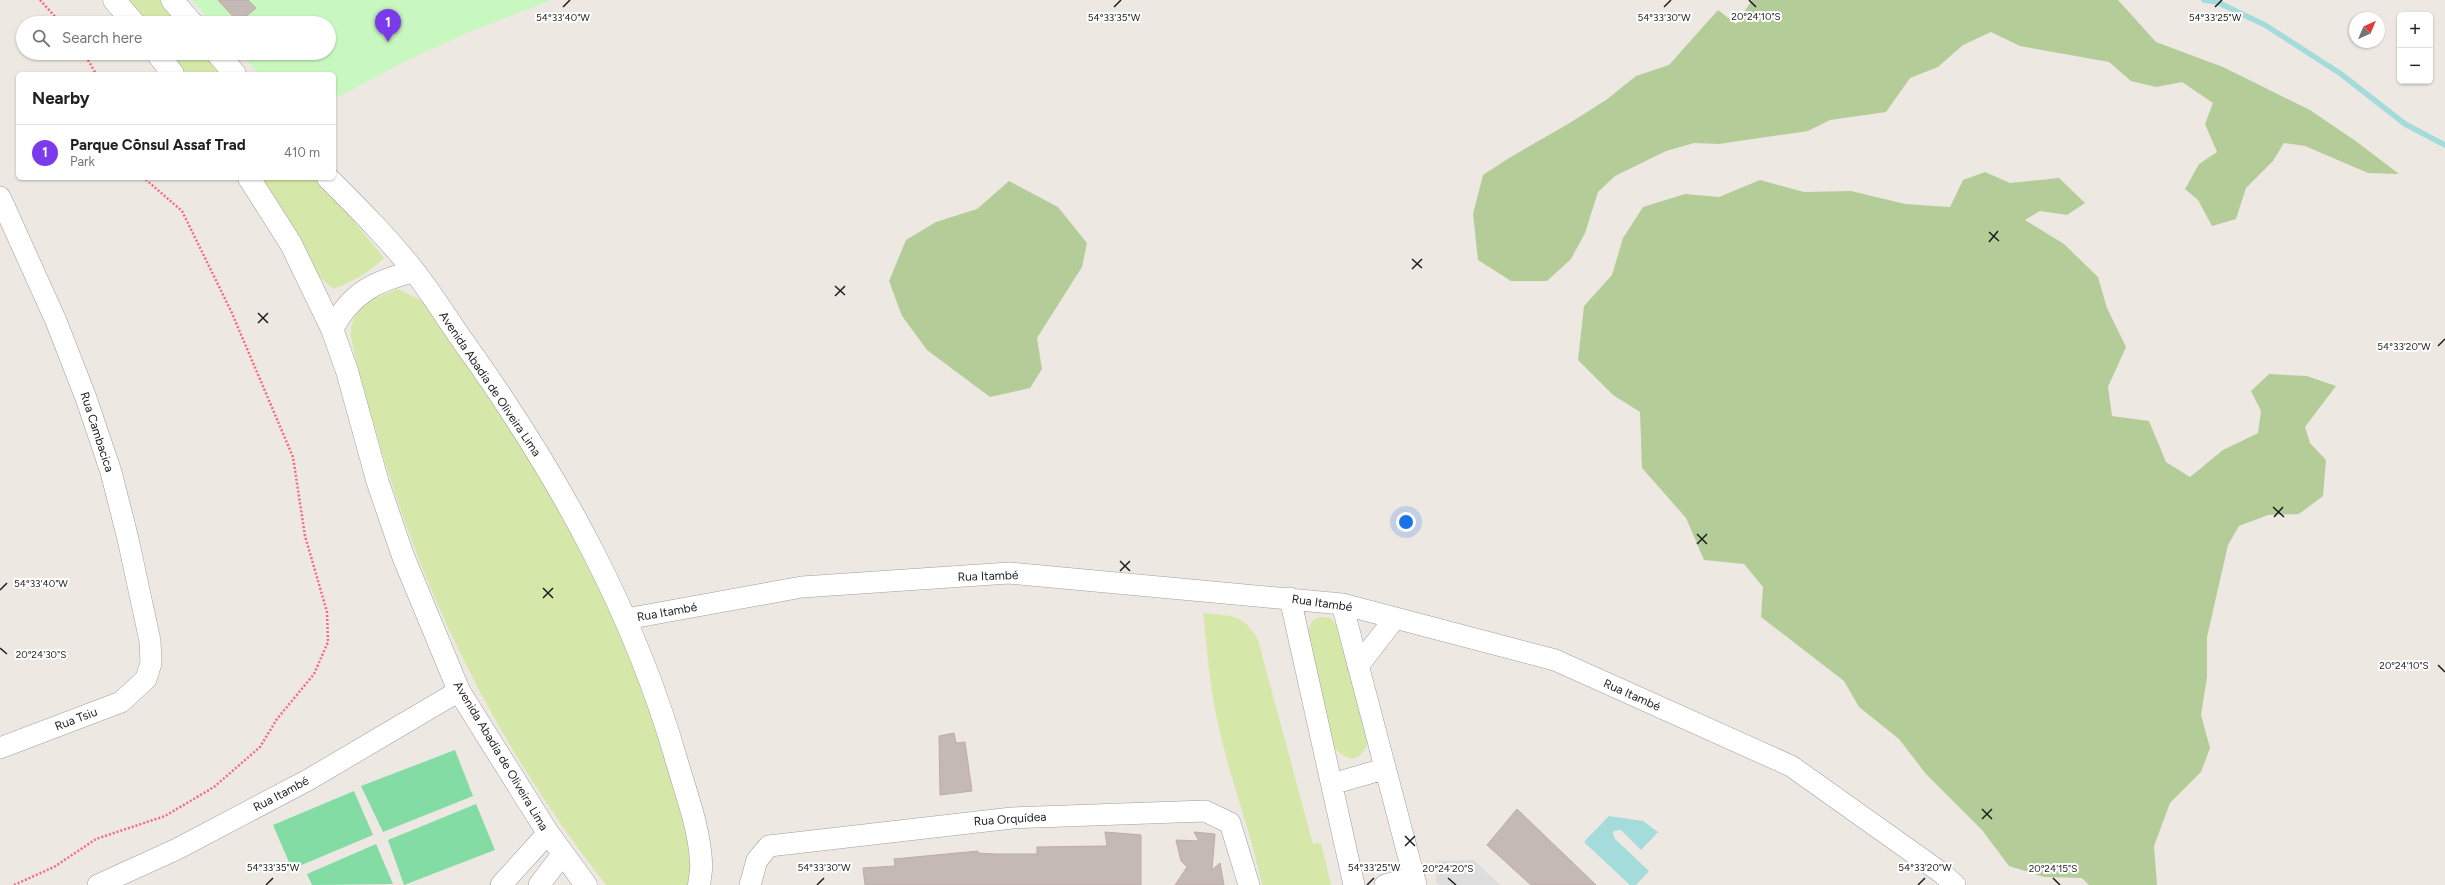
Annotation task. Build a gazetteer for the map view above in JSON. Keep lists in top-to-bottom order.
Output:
{
  "streets": {
    "street": [
      "Avenida Abadia de Oliveira Lima",
      "Rua Cambacica",
      "Rua Itambé",
      "Rua Tsiu",
      "Rua Orquídea"
    ]
  },
  "crossings": [
    ["Avenida Abadia de Oliveira Lima", "Rua Itambé"],
    ["Rua Cambacica", "Rua Tsiu"]
  ],
  "north": "top right",
  "page": {
    "pins": "1",
    "map_buttons": ["+", "−"],
    "search": "Search here",
    "heading": "Nearby",
    "list": [
      {
        "mark": "1",
        "name": "Parque Cônsul Assaf Trad",
        "note": "Park",
        "value": "410 m"
      }
    ]
  },
  "coordinates": [
    "20°24'10\"S",
    "54°33'40\"W",
    "54°33'35\"W",
    "54°33'30\"W",
    "54°33'25\"W",
    "54°33'20\"W",
    "20°24'30\"S",
    "20°24'20\"S",
    "20°24'15\"S"
  ]
}
